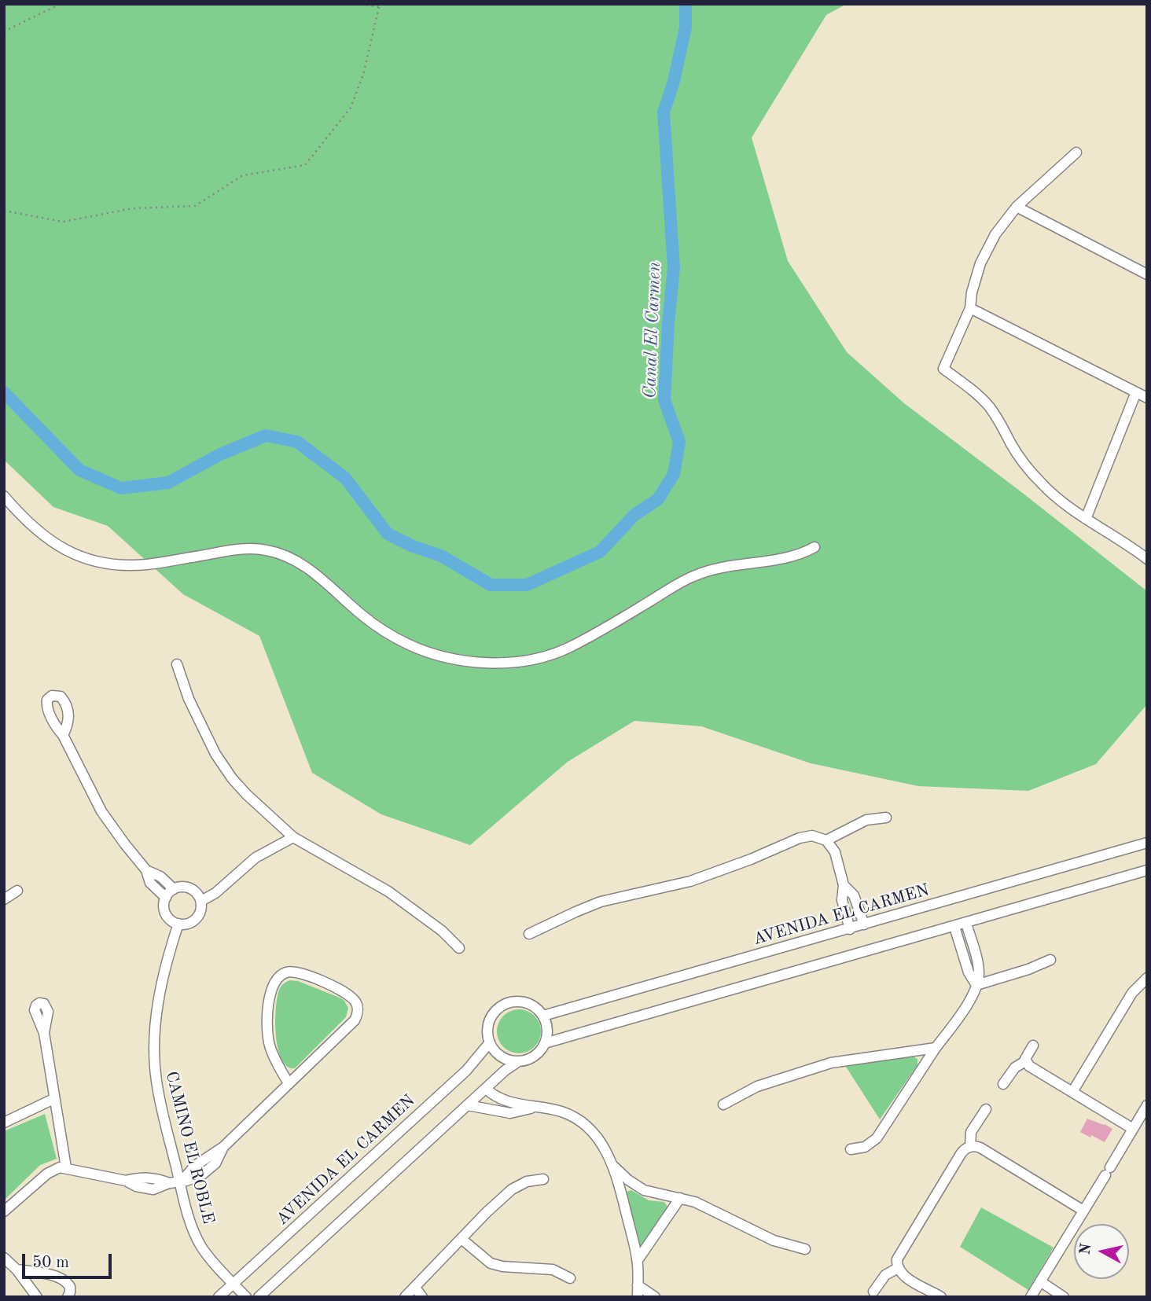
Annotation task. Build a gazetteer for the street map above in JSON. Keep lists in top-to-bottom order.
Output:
{
  "streets": {
    "street": ["AVENIDA EL CARMEN", "CAMINO EL ROBLE"]
  },
  "crossings": [
    ["AVENIDA EL CARMEN", "CAMINO EL ROBLE"]
  ],
  "water": ["Canal El Carmen"],
  "scale_bar": "50 m",
  "north": "left"
}
